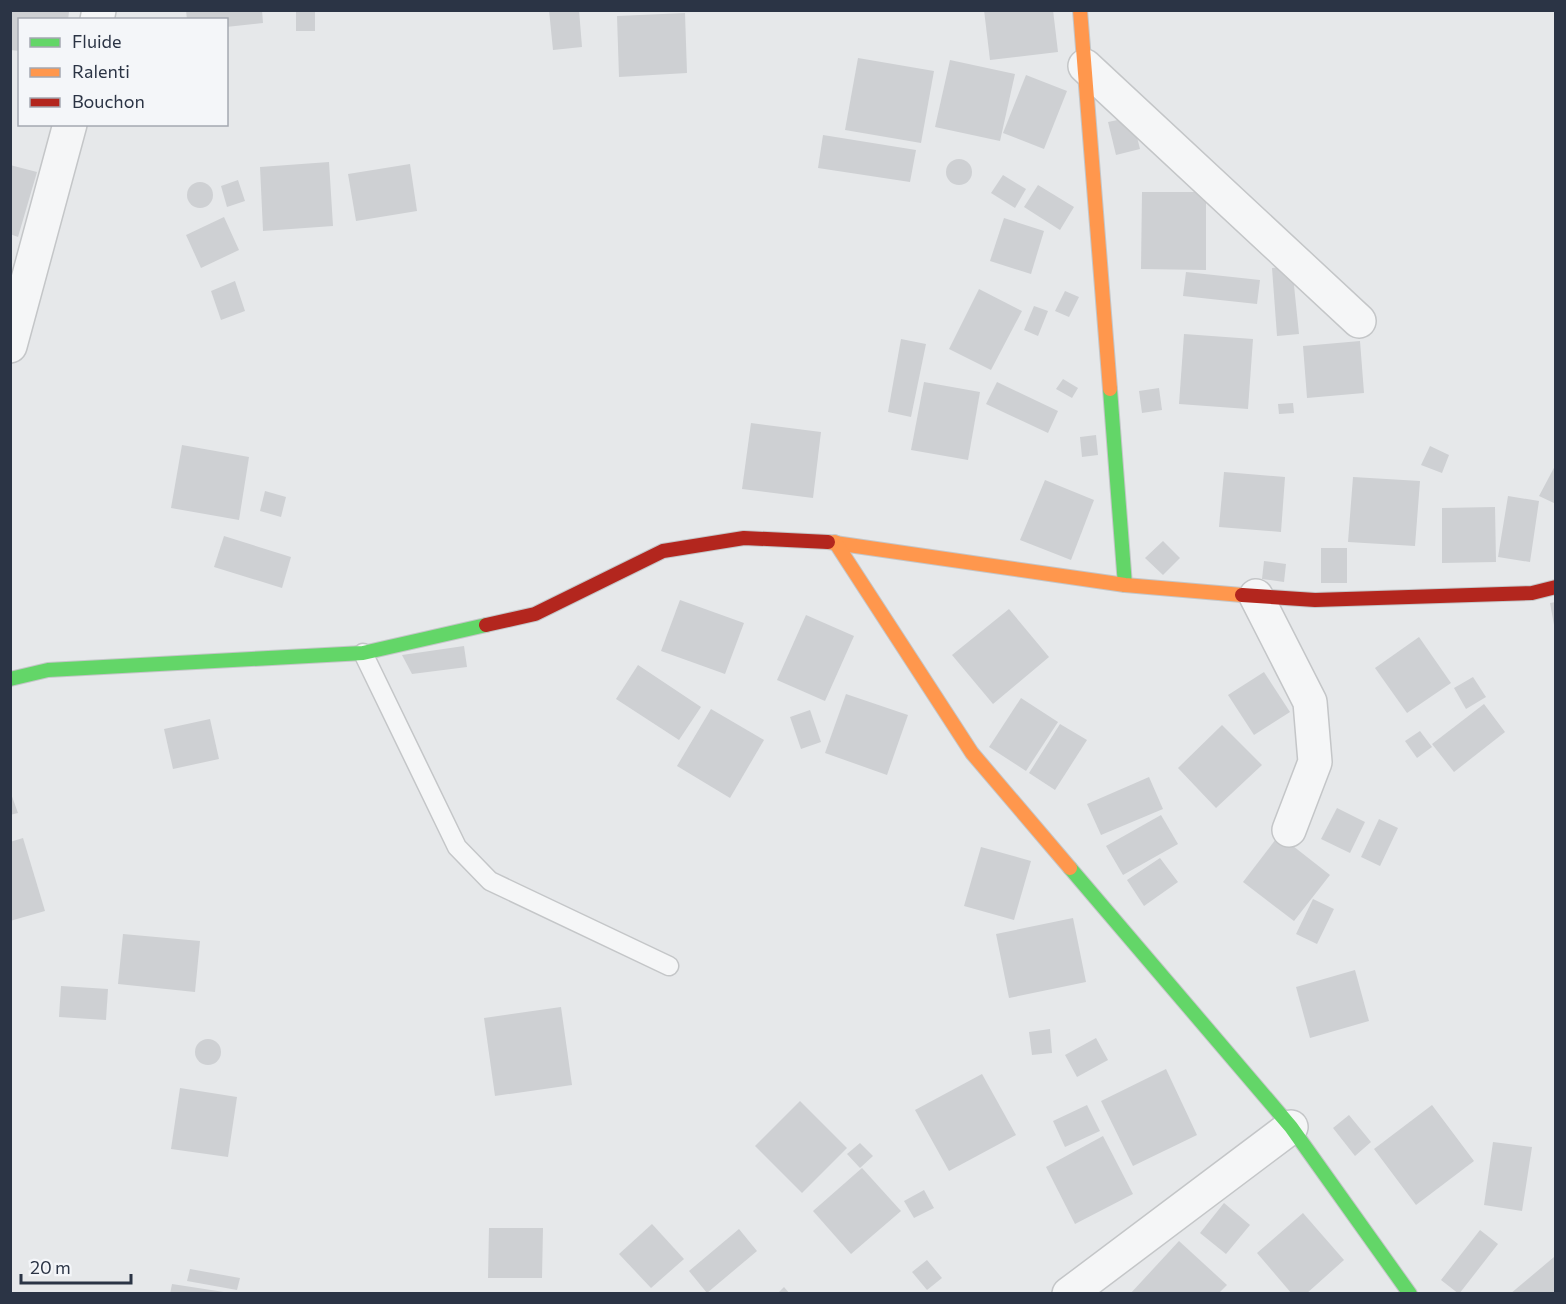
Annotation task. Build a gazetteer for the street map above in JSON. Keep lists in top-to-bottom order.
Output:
{
  "legend": ["Fluide", "Ralenti", "Bouchon"],
  "scale_bar": "20 m"
}
